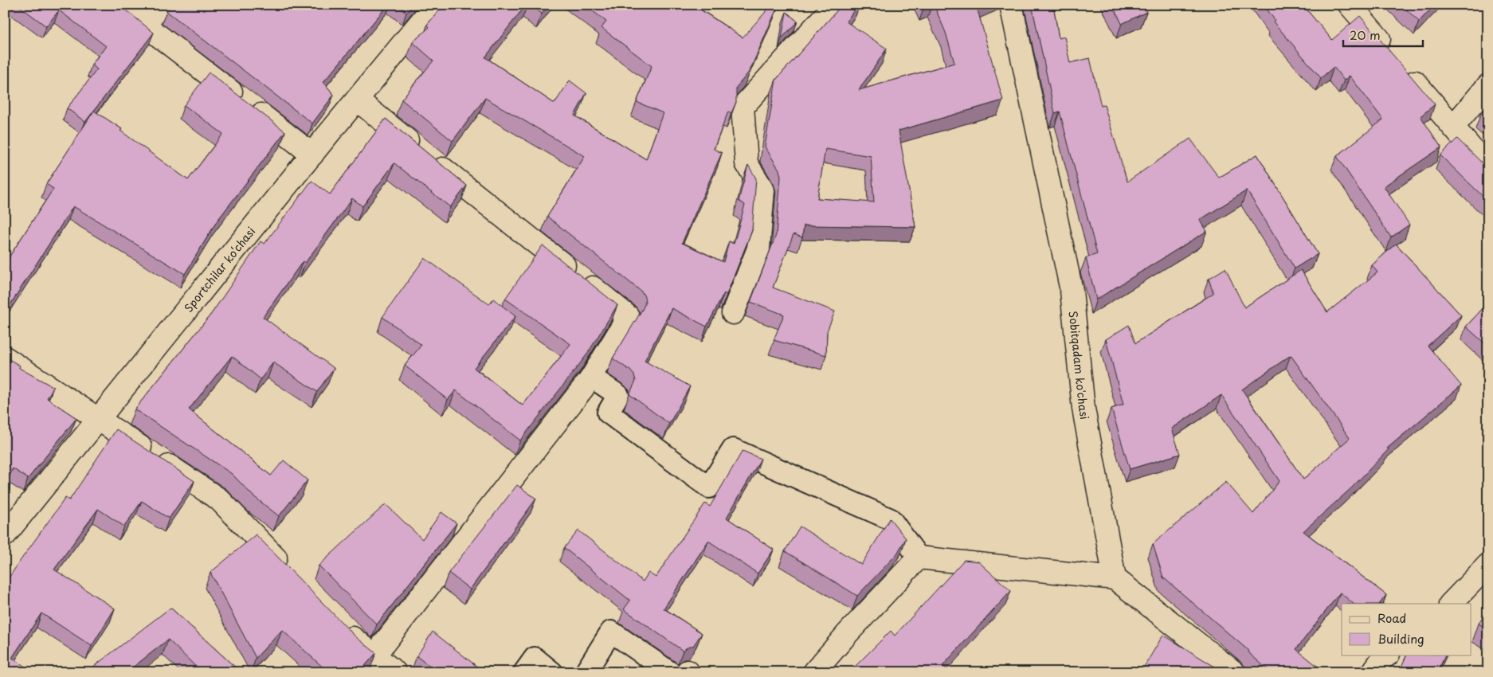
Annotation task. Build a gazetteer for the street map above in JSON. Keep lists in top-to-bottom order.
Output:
{
  "streets": {
    "street": ["Sportchilar ko‘chasi", "Sobitqadam ko'chasi"]
  },
  "legend": ["Road", "Building"],
  "scale_bar": "20 m"
}
